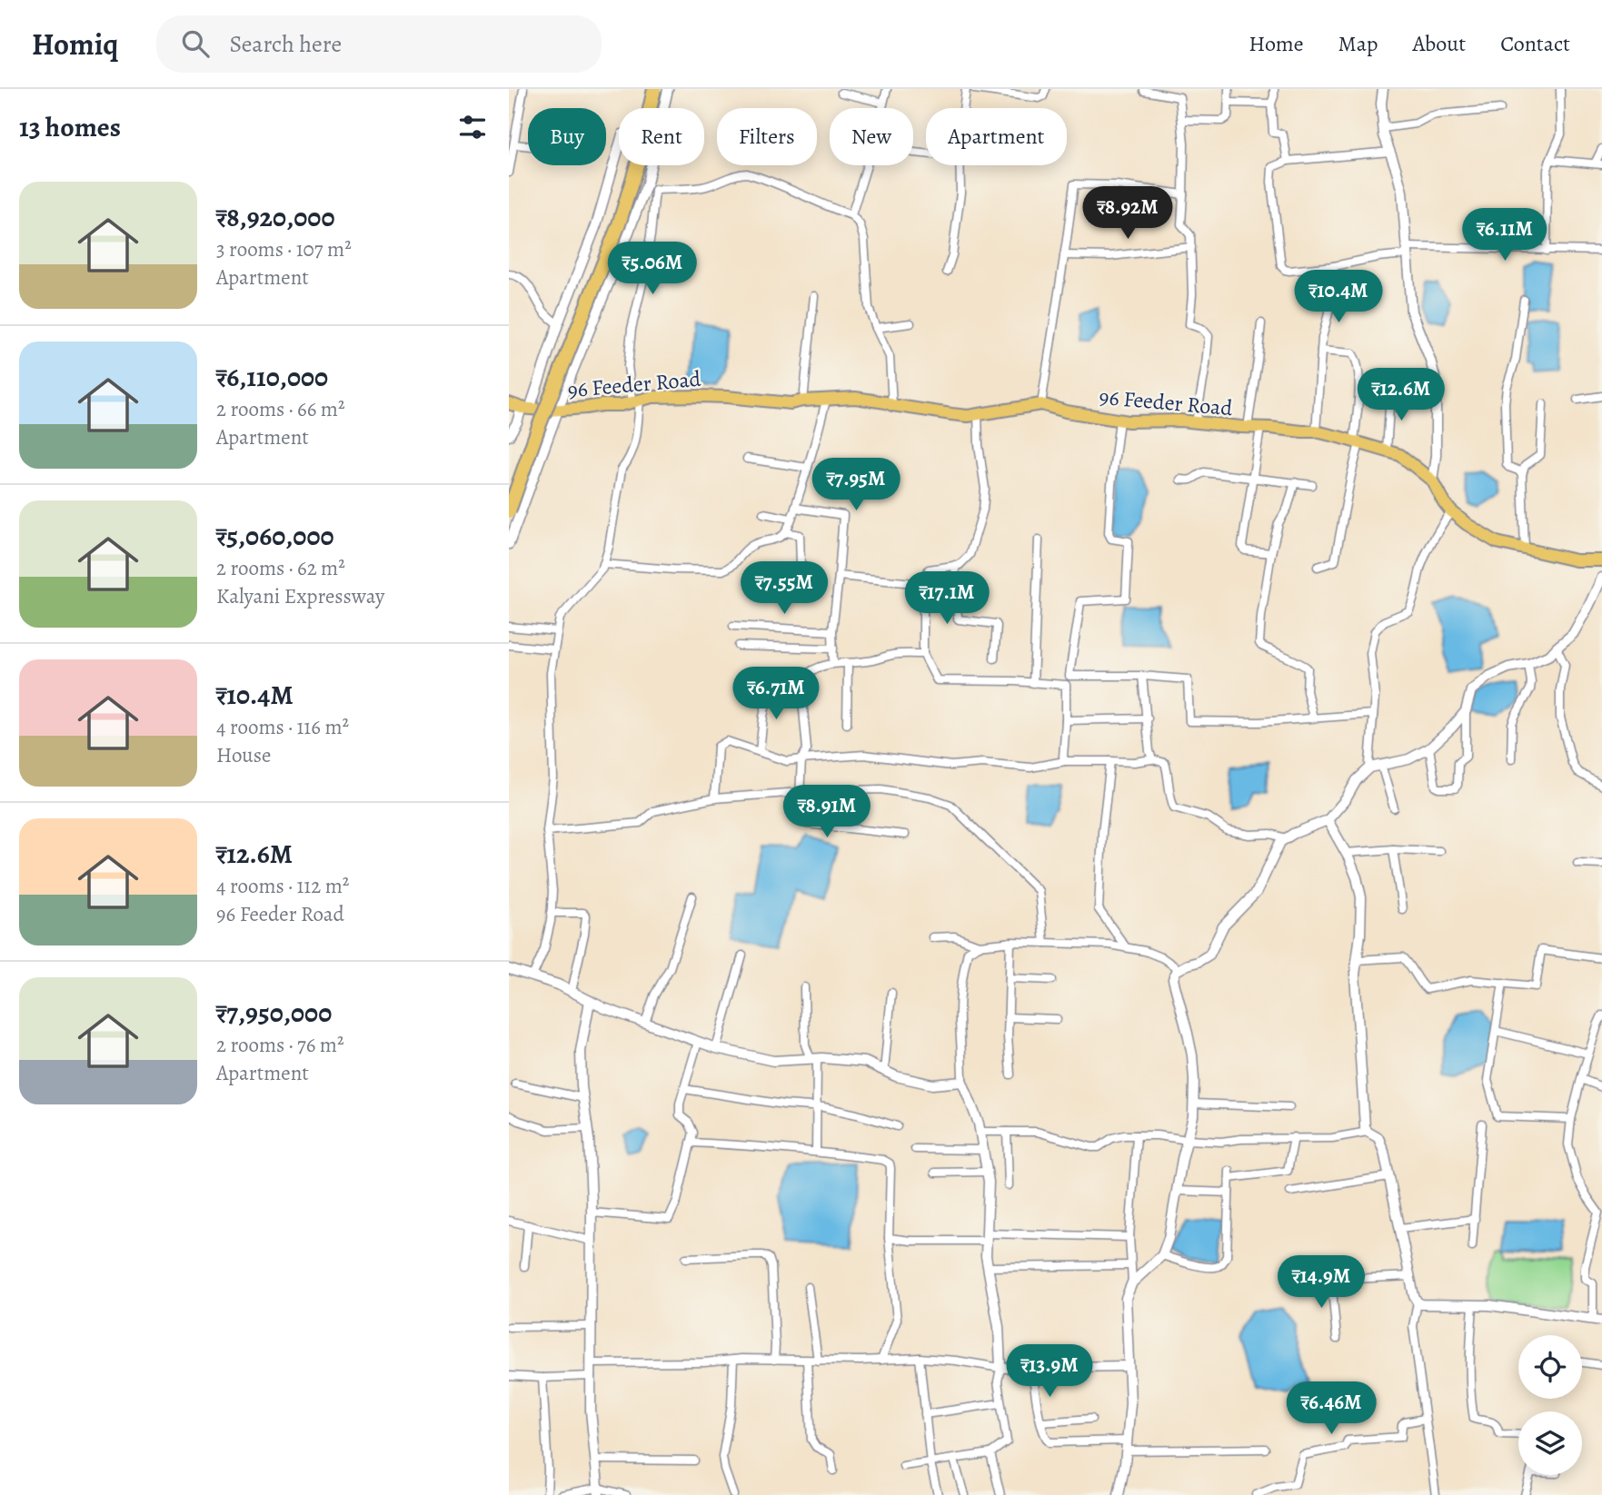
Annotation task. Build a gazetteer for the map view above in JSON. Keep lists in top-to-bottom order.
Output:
{
  "streets": {
    "main road": ["96 Feeder Road"]
  },
  "page": {
    "header": "Homiq",
    "search": "Search here",
    "nav": [
      "Home",
      "Map",
      "About",
      "Contact"
    ],
    "heading": "13 homes",
    "chip": [
      "Buy",
      "Rent",
      "Filters",
      "New",
      "Apartment"
    ],
    "list": [
      {
        "name": "₹8,920,000",
        "note": "3 rooms · 107 m² · Apartment"
      },
      {
        "name": "₹6,110,000",
        "note": "2 rooms · 66 m² · Apartment"
      },
      {
        "name": "₹5,060,000",
        "note": "2 rooms · 62 m² · Kalyani Expressway"
      },
      {
        "name": "₹10.4M",
        "note": "4 rooms · 116 m² · House"
      },
      {
        "name": "₹12.6M",
        "note": "4 rooms · 112 m² · 96 Feeder Road"
      },
      {
        "name": "₹7,950,000",
        "note": "2 rooms · 76 m² · Apartment"
      }
    ],
    "price": [
      "₹8.92M",
      "₹6.11M",
      "₹5.06M",
      "₹10.4M",
      "₹12.6M",
      "₹7.95M",
      "₹7.55M",
      "₹17.1M",
      "₹6.71M",
      "₹8.91M",
      "₹14.9M",
      "₹13.9M",
      "₹6.46M"
    ]
  }
}
